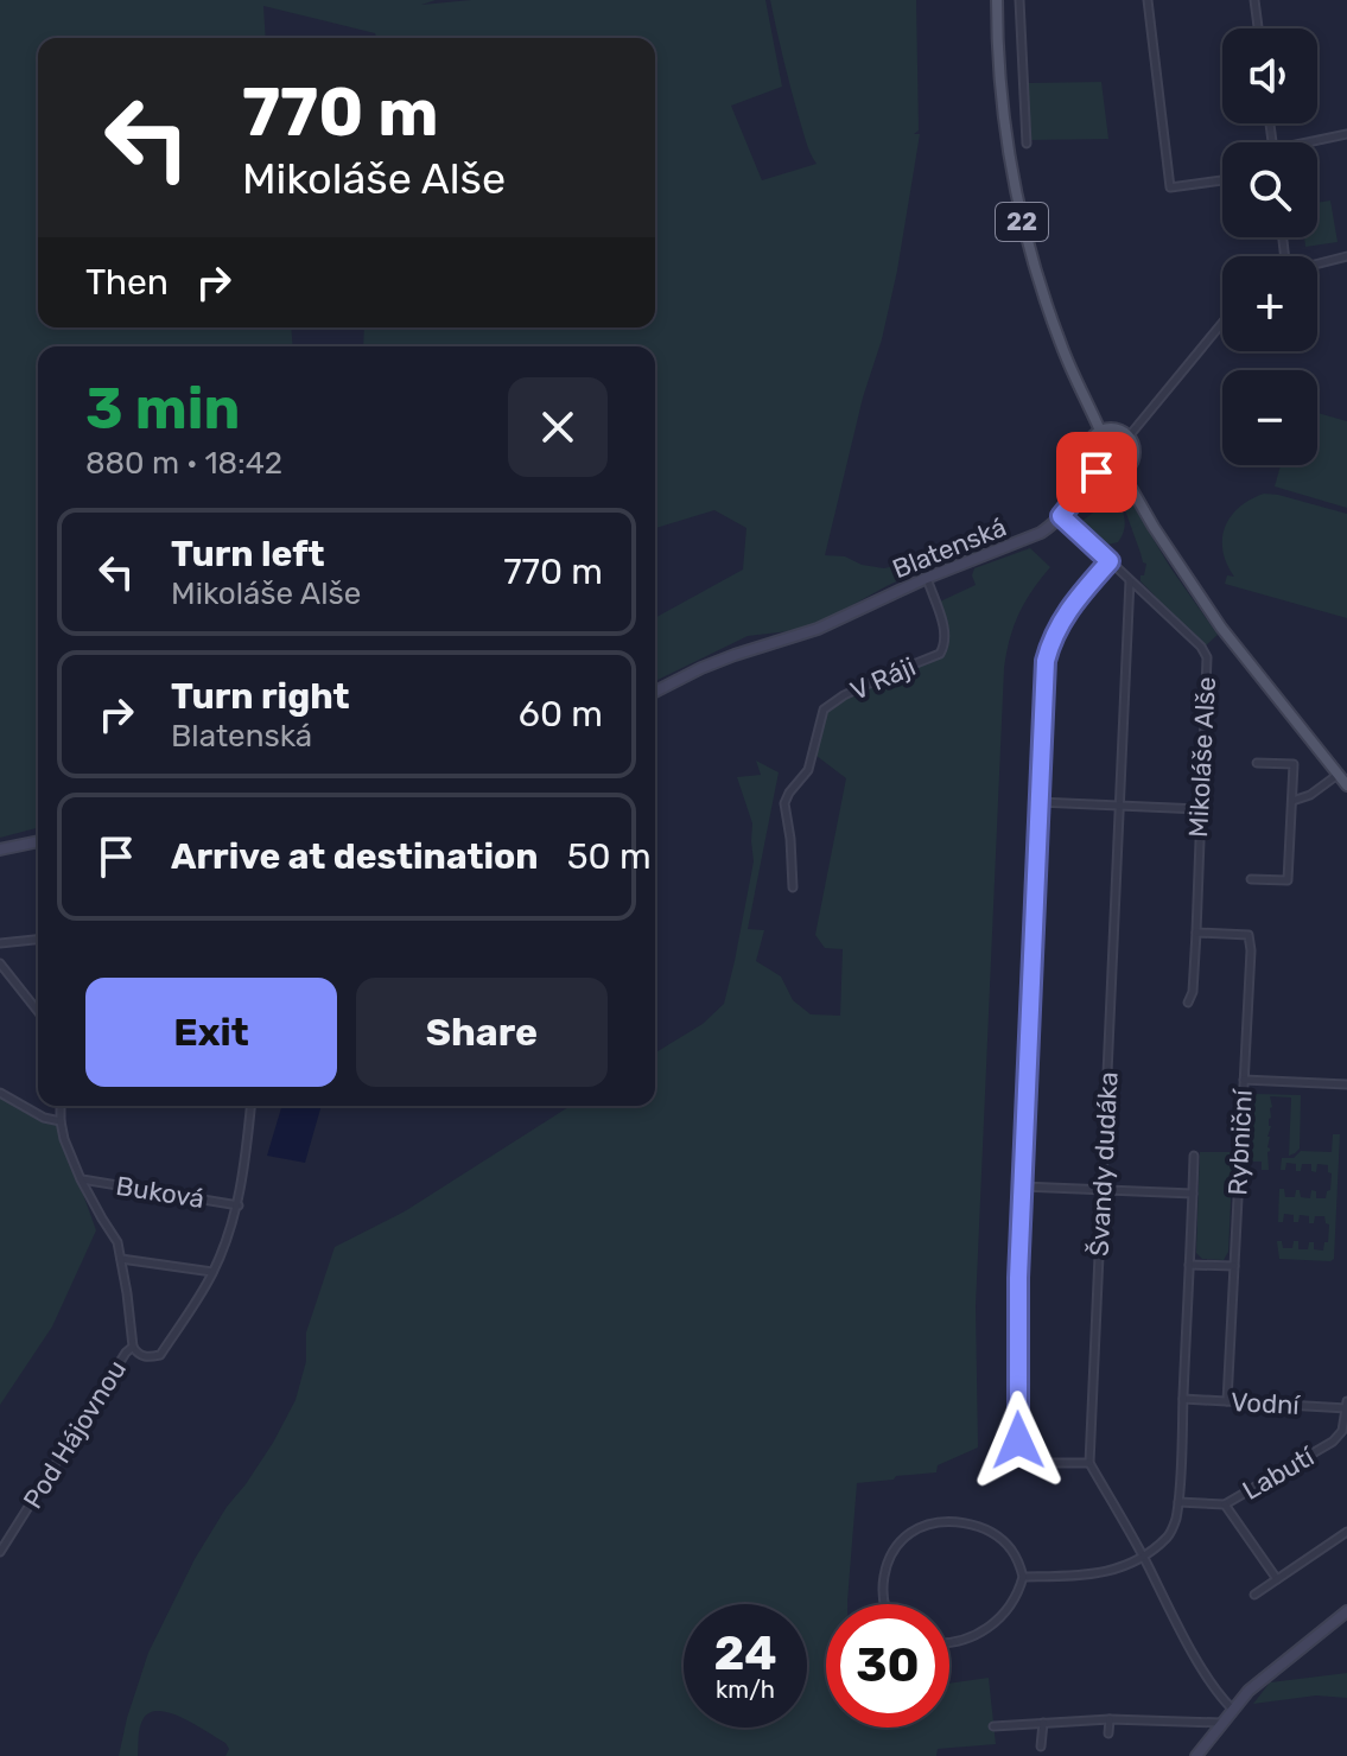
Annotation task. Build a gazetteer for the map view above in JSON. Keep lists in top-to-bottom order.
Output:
{
  "streets": {
    "main road": ["22"],
    "street": [
      "Blatenská",
      "V Ráji",
      "Mikoláše Alše",
      "Rybniční",
      "Švandy dudáka",
      "Buková",
      "Vodní",
      "Pod Hájovnou",
      "Labutí"
    ]
  },
  "crossings": [
    ["22", "Blatenská"],
    ["Blatenská", "V Ráji"],
    ["Blatenská", "Mikoláše Alše"],
    ["Mikoláše Alše", "Rybniční"],
    ["Mikoláše Alše", "Švandy dudáka"],
    ["Rybniční", "Vodní"],
    ["Buková", "Pod Hájovnou"],
    ["Vodní", "Labutí"]
  ],
  "page": {
    "map_buttons": ["+", "−"],
    "turn": ["770 m", "Mikoláše Alše"],
    "then": "Then",
    "heading": ["3 min", "880 m · 18:42"],
    "list": [
      {
        "name": "Turn left",
        "note": "Mikoláše Alše",
        "value": "770 m"
      },
      {
        "name": "Turn right",
        "note": "Blatenská",
        "value": "60 m"
      },
      {
        "name": "Arrive at destination",
        "value": "50 m"
      }
    ],
    "buttons": ["Exit", "Share"],
    "speed": "24 km/h",
    "limit": "30"
  }
}
